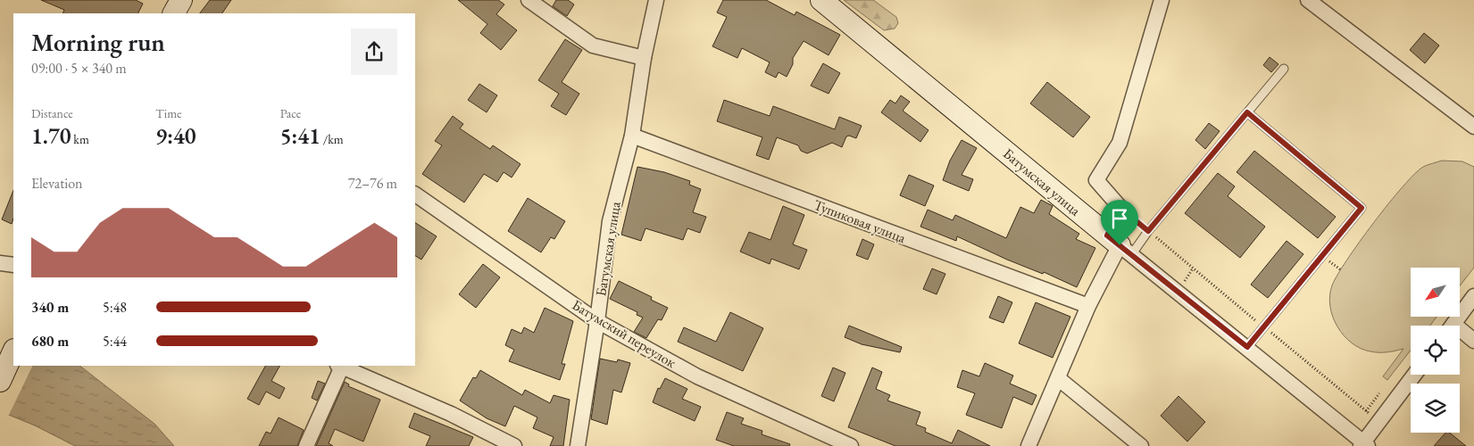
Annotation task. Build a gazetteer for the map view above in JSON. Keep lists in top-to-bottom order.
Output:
{
  "streets": {
    "street": ["Батумская улица", "Тупиковая улица", "Батумский переулок"]
  },
  "crossings": [
    ["Батумская улица", "Тупиковая улица"],
    ["Батумская улица", "Батумский переулок"]
  ],
  "north": "bottom left",
  "page": {
    "heading": ["Morning run", "09:00 · 5 × 340 m"],
    "stats": [
      ["Distance", "1.70 km"],
      ["Time", "9:40"],
      ["Pace", "5:41 /km"]
    ],
    "chart": ["Elevation", "72–76 m"],
    "list": [
      {
        "name": "340 m",
        "note": "5:48"
      },
      {
        "name": "680 m",
        "note": "5:44"
      }
    ]
  }
}
